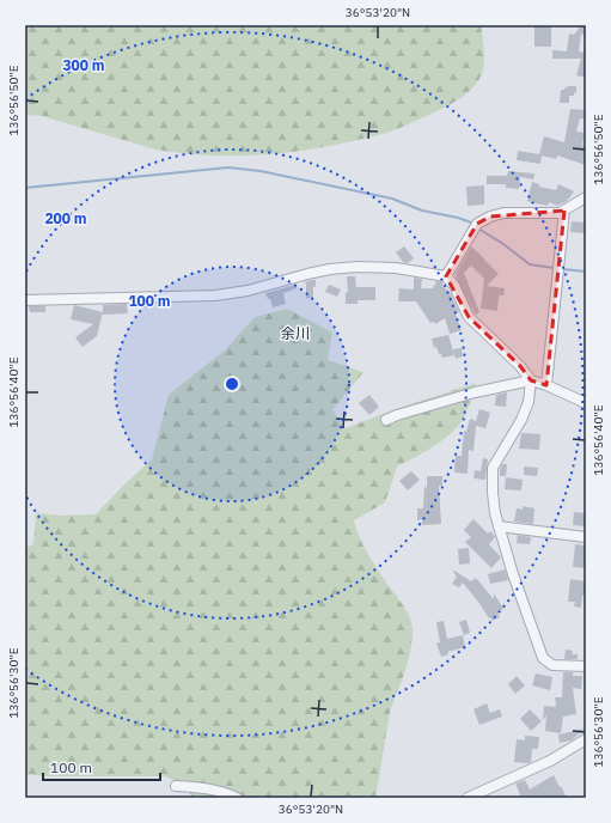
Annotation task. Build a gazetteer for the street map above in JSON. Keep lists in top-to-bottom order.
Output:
{
  "districts": ["余川"],
  "scale_bar": "100 m",
  "coordinates": [
    "36°53'20\"N",
    "136°56'50\"E",
    "136°56'40\"E",
    "136°56'30\"E"
  ],
  "rings": ["300 m", "200 m", "100 m"]
}
